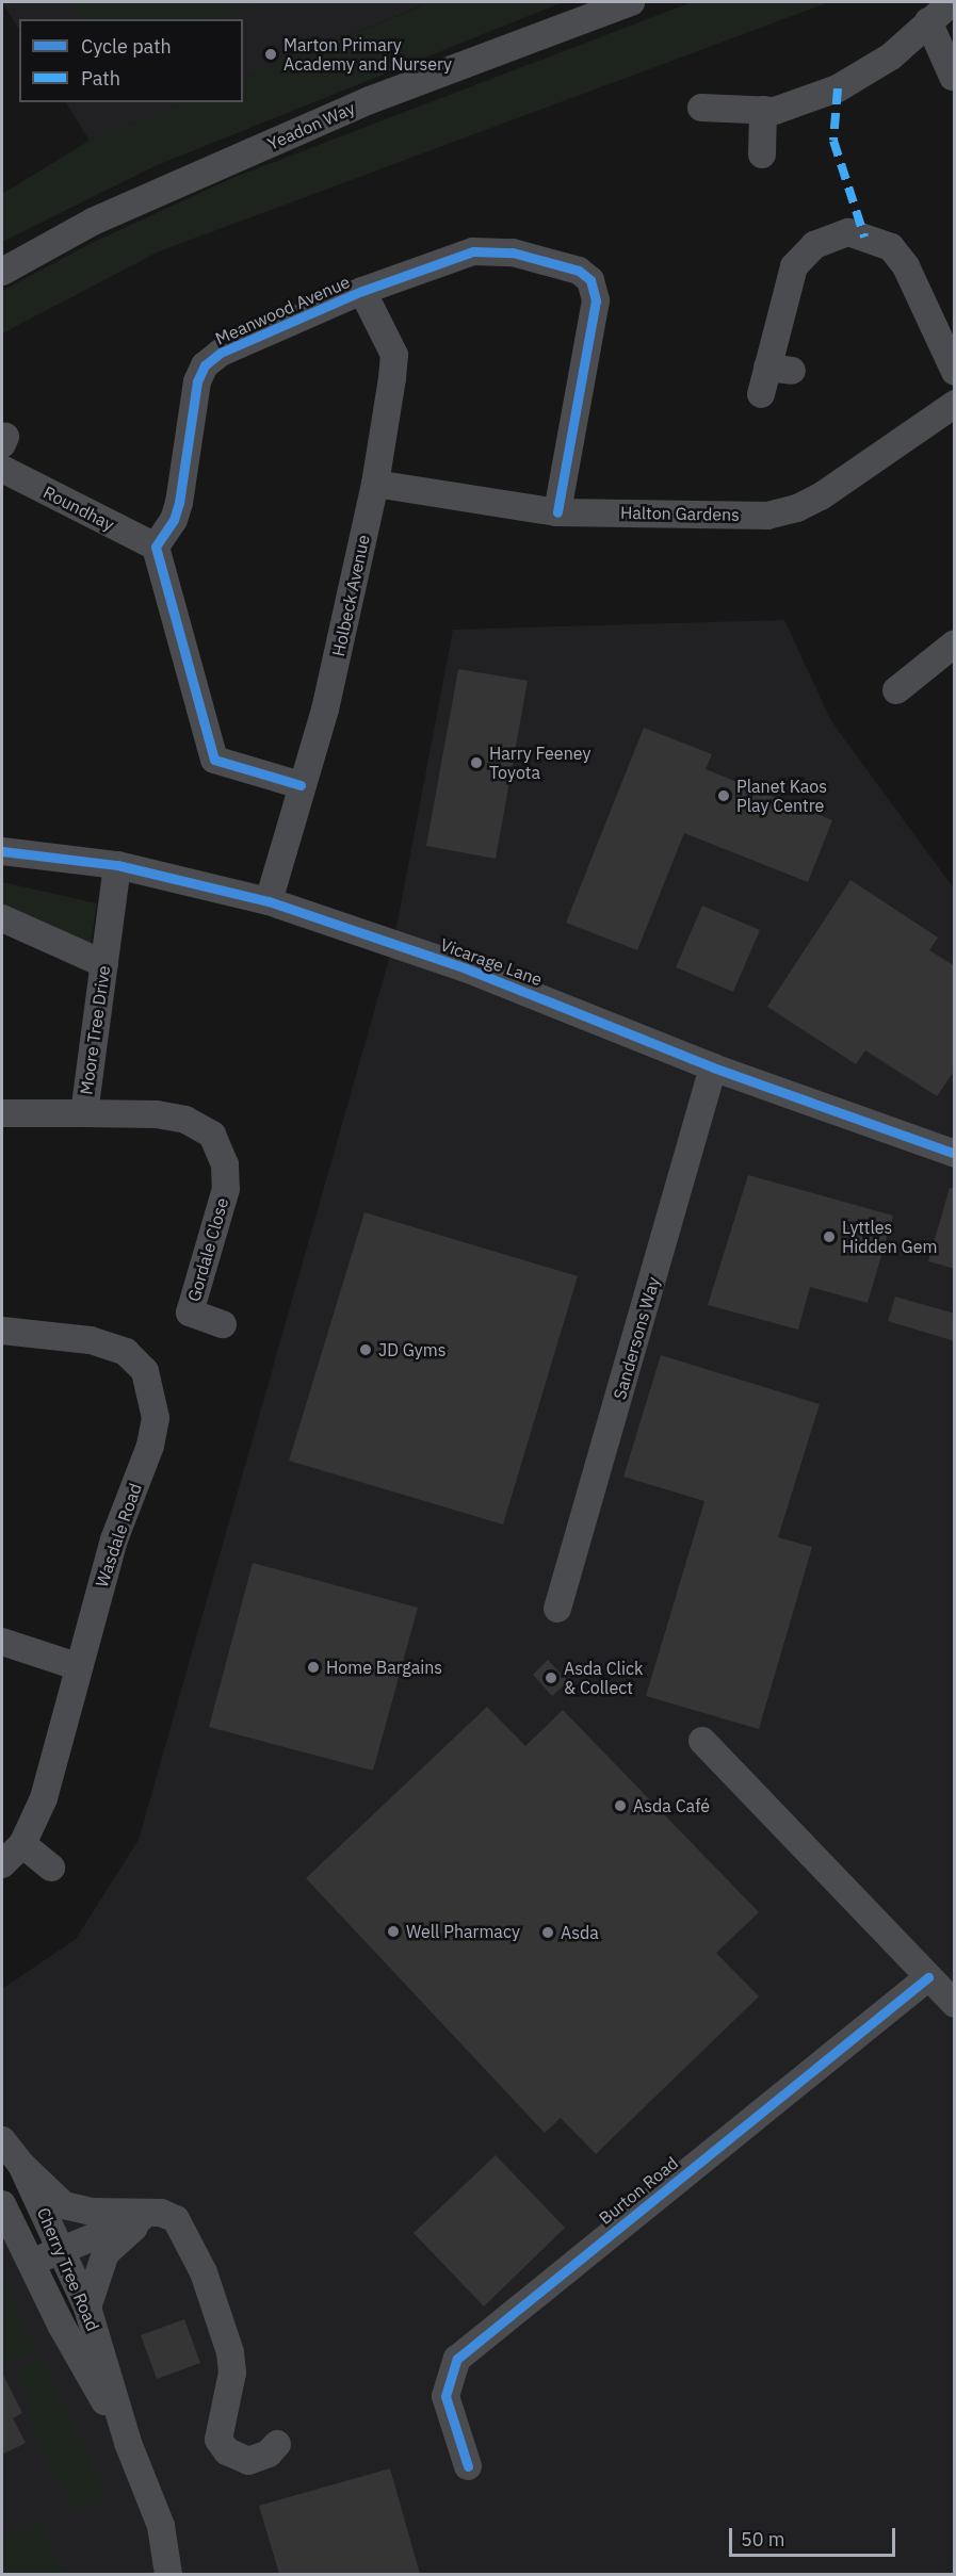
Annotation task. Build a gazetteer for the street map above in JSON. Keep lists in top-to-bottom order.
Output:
{
  "streets": {
    "street": [
      "Yeadon Way",
      "Meanwood Avenue",
      "Roundhay",
      "Halton Gardens",
      "Holbeck Avenue",
      "Vicarage Lane",
      "Moore Tree Drive",
      "Gordale Close",
      "Sandersons Way",
      "Wasdale Road",
      "Burton Road",
      "Cherry Tree Road"
    ]
  },
  "crossings": [
    ["Meanwood Avenue", "Roundhay"],
    ["Meanwood Avenue", "Halton Gardens"],
    ["Meanwood Avenue", "Holbeck Avenue"],
    ["Halton Gardens", "Holbeck Avenue"],
    ["Holbeck Avenue", "Vicarage Lane"],
    ["Vicarage Lane", "Moore Tree Drive"],
    ["Vicarage Lane", "Sandersons Way"],
    ["Moore Tree Drive", "Gordale Close"]
  ],
  "places": [
    "Marton Primary Academy and Nursery",
    "Harry Feeney Toyota",
    "Planet Kaos Play Centre",
    "Lyttles Hidden Gem",
    "JD Gyms",
    "Home Bargains",
    "Asda Click & Collect",
    "Asda Café",
    "Well Pharmacy",
    "Asda"
  ],
  "legend": ["Cycle path", "Path"],
  "scale_bar": "50 m"
}
